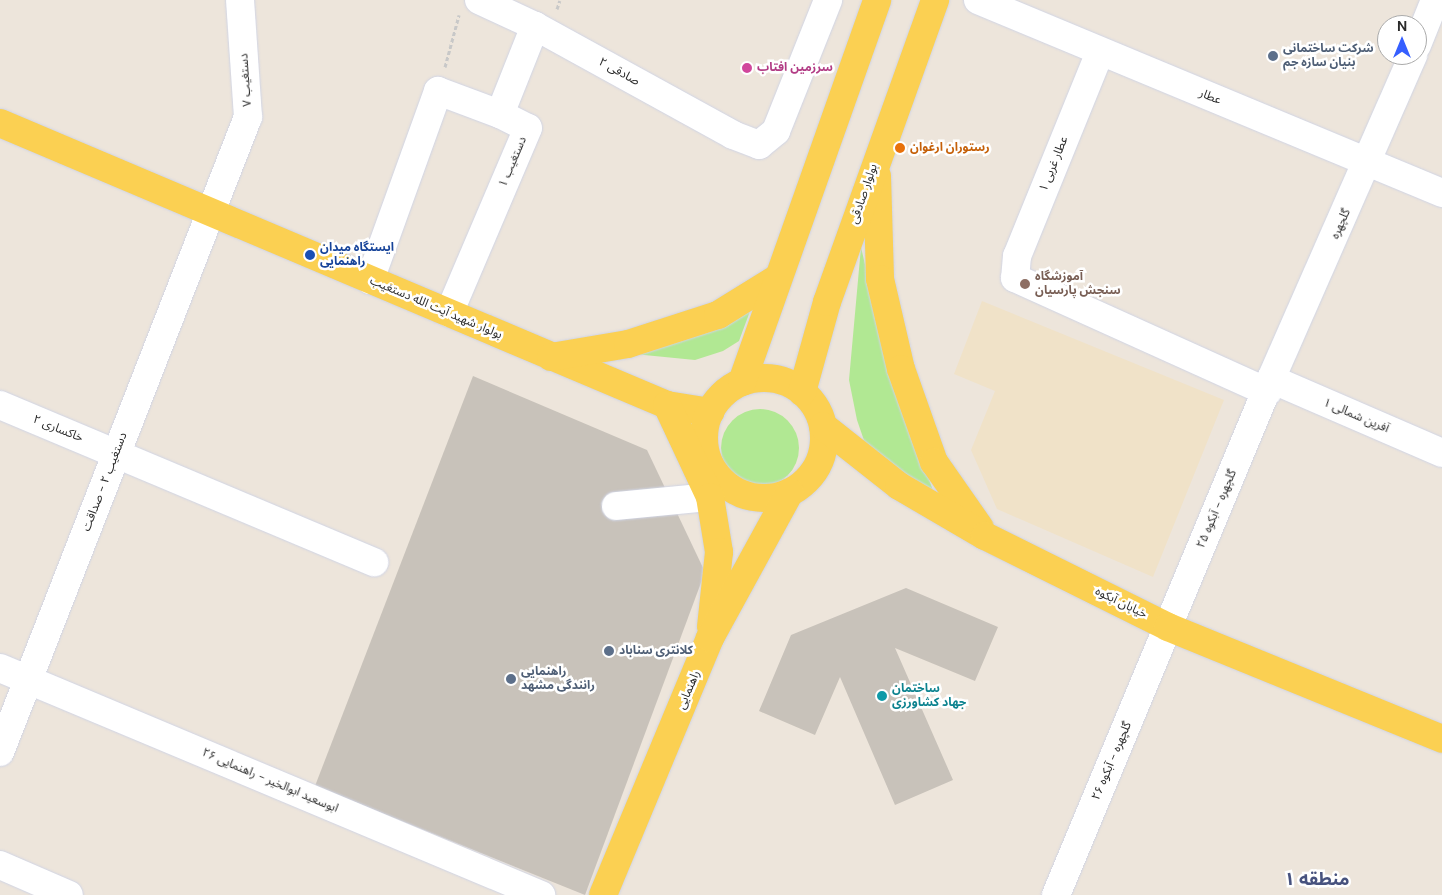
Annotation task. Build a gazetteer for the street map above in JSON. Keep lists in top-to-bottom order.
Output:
{
  "streets": {
    "main road": [
      "بولوار صادقی",
      "بولوار شهید آیت الله دستغیب",
      "خیابان آبکوه",
      "راهنمایی"
    ],
    "street": [
      "صادقی ۲",
      "دستغیب ۷",
      "عطار",
      "دستغیب ۱",
      "عطار غربی ۱",
      "گلچهره",
      "آفرين شمالى ١",
      "خاکساری ۲",
      "دستغیب ۲ - صداقت",
      "گلچهره - آبکوه ۲۵",
      "گلچهره - آبکوه ۲۶",
      "ابوسعید ابوالخیر - راهنمایی ۲۶"
    ]
  },
  "crossings": [
    ["دستغیب ۷", "بولوار شهید آیت الله دستغیب"],
    ["دستغیب ۷", "دستغیب ۲ - صداقت"],
    ["عطار", "عطار غربی ۱"],
    ["عطار", "گلچهره"],
    ["دستغیب ۱", "بولوار شهید آیت الله دستغیب"],
    ["عطار غربی ۱", "آفرين شمالى ١"],
    ["بولوار صادقی", "بولوار شهید آیت الله دستغیب"],
    ["بولوار صادقی", "خیابان آبکوه"],
    ["بولوار صادقی", "راهنمایی"],
    ["گلچهره", "آفرين شمالى ١"],
    ["گلچهره", "گلچهره - آبکوه ۲۵"],
    ["بولوار شهید آیت الله دستغیب", "دستغیب ۲ - صداقت"],
    ["بولوار شهید آیت الله دستغیب", "خیابان آبکوه"],
    ["بولوار شهید آیت الله دستغیب", "راهنمایی"],
    ["آفرين شمالى ١", "گلچهره - آبکوه ۲۵"],
    ["خاکساری ۲", "دستغیب ۲ - صداقت"],
    ["دستغیب ۲ - صداقت", "ابوسعید ابوالخیر - راهنمایی ۲۶"],
    ["گلچهره - آبکوه ۲۵", "خیابان آبکوه"],
    ["گلچهره - آبکوه ۲۵", "گلچهره - آبکوه ۲۶"],
    ["خیابان آبکوه", "راهنمایی"],
    ["خیابان آبکوه", "گلچهره - آبکوه ۲۶"]
  ],
  "districts": ["منطقه ۱"],
  "places": [
    "شرکت ساختمانی بنیان سازه جم",
    "سرزمین افتاب",
    "رستوران ارغوان",
    "ایستگاه میدان راهنمایی",
    "آموزشگاه سنجش پارسیان",
    "کلانتری سناباد",
    "راهنمایی رانندگی مشهد",
    "ساختمان جهاد کشاورزی"
  ],
  "north": "top"
}
